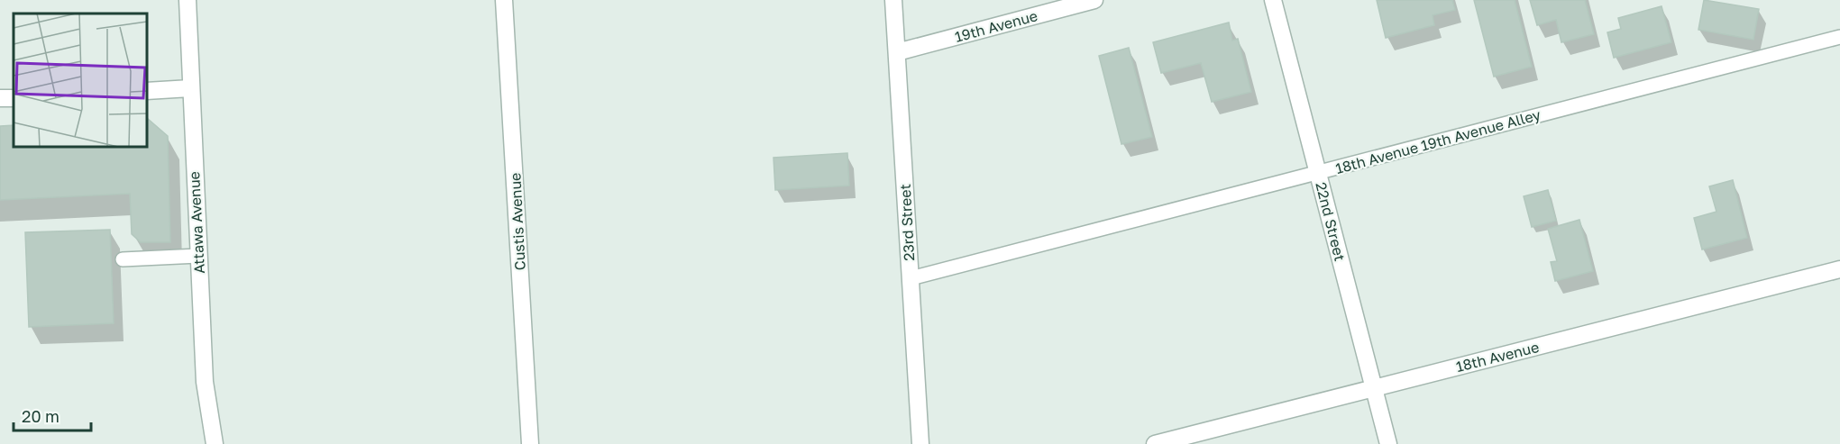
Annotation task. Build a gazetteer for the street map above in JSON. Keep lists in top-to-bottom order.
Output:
{
  "streets": {
    "street": [
      "19th Avenue",
      "Custis Avenue",
      "22nd Street",
      "Attawa Avenue",
      "23rd Street",
      "18th Avenue"
    ],
    "lane": ["18th Avenue 19th Avenue Alley"]
  },
  "crossings": [
    ["19th Avenue", "23rd Street"],
    ["18th Avenue 19th Avenue Alley", "22nd Street"],
    ["18th Avenue 19th Avenue Alley", "23rd Street"],
    ["22nd Street", "18th Avenue"]
  ],
  "scale_bar": "20 m"
}
